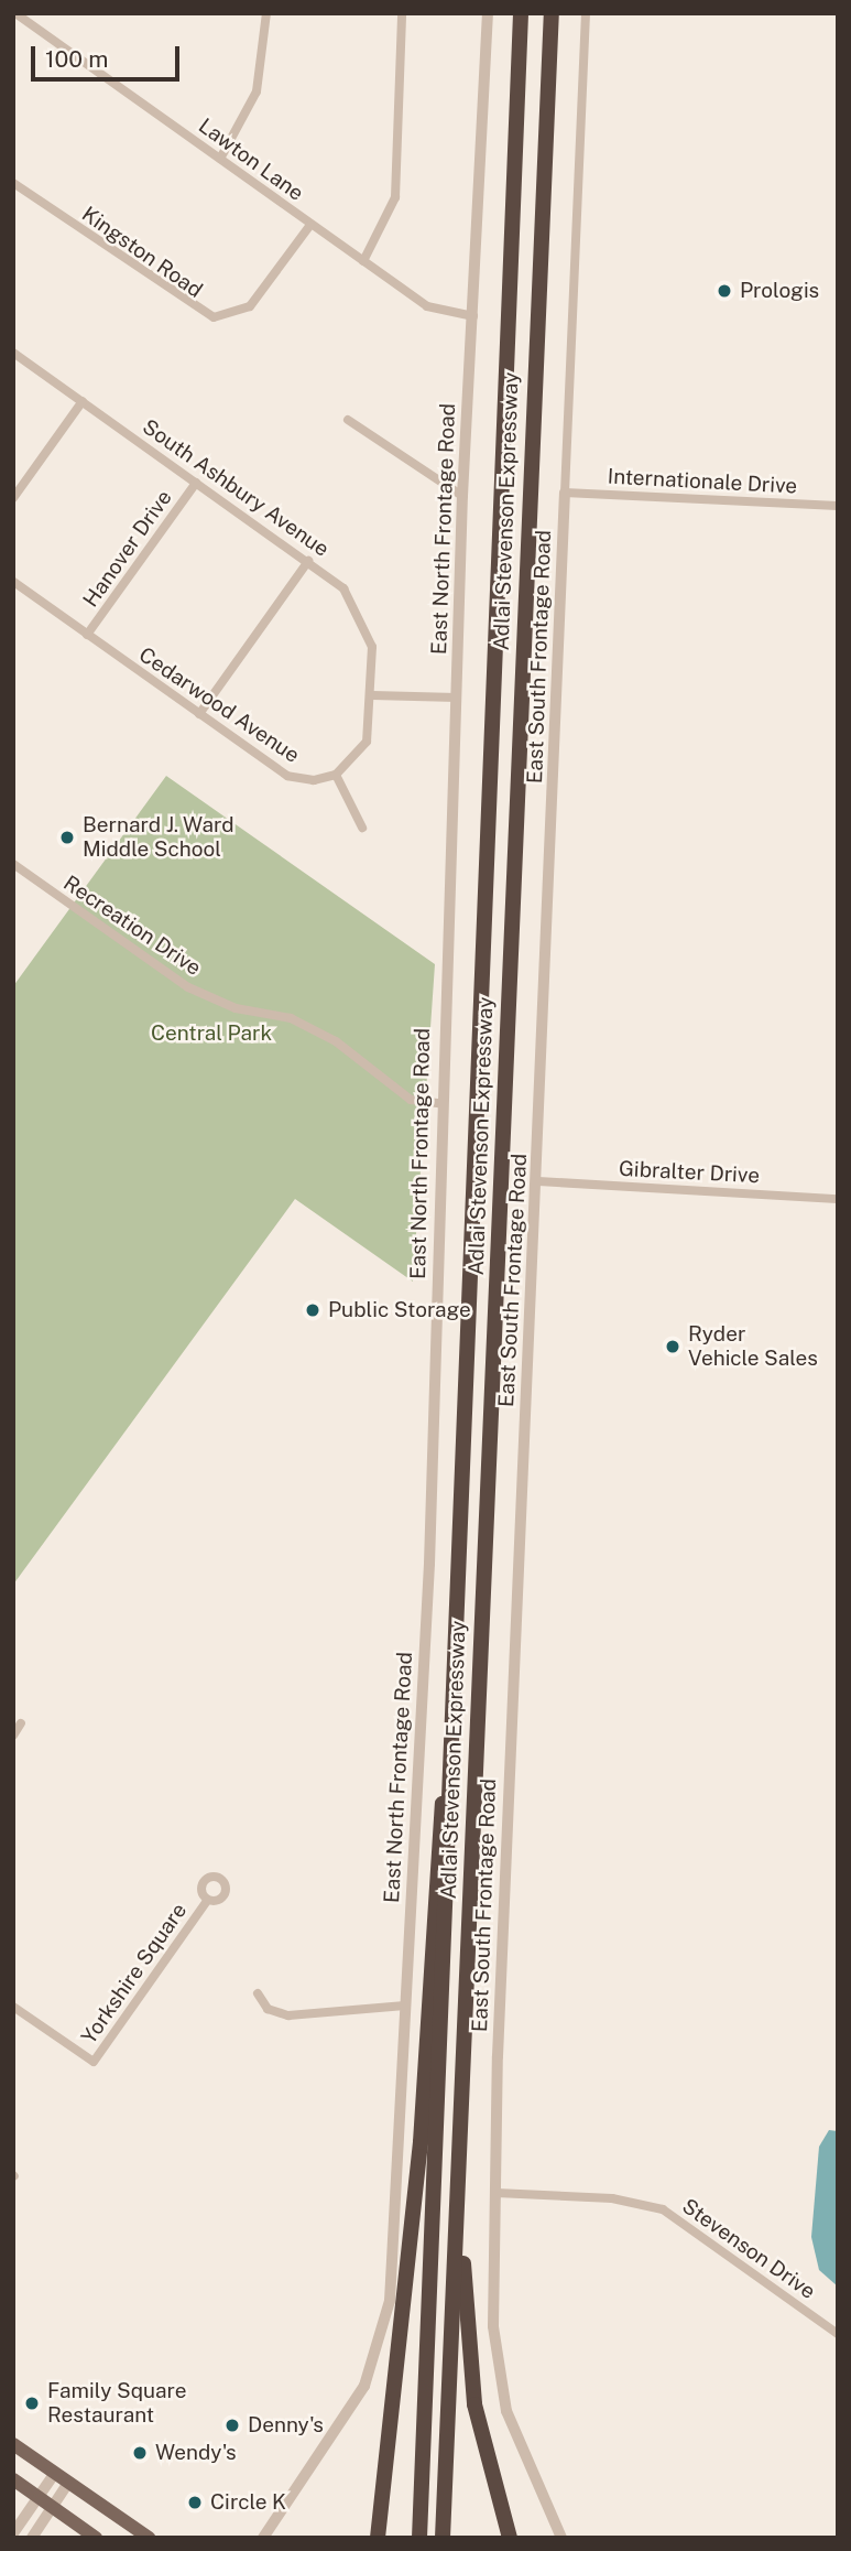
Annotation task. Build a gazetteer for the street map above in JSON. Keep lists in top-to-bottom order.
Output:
{
  "streets": {
    "highway": ["Adlai Stevenson Expressway"],
    "street": [
      "Lawton Lane",
      "Kingston Road",
      "Internationale Drive",
      "South Ashbury Avenue",
      "East North Frontage Road",
      "Hanover Drive",
      "East South Frontage Road",
      "Cedarwood Avenue",
      "Recreation Drive",
      "Gibralter Drive",
      "Yorkshire Square",
      "Stevenson Drive"
    ]
  },
  "crossings": [
    ["Lawton Lane", "Kingston Road"],
    ["Lawton Lane", "East North Frontage Road"],
    ["Internationale Drive", "East South Frontage Road"],
    ["South Ashbury Avenue", "Hanover Drive"],
    ["East North Frontage Road", "Recreation Drive"],
    ["Hanover Drive", "Cedarwood Avenue"],
    ["East South Frontage Road", "Gibralter Drive"],
    ["East South Frontage Road", "Stevenson Drive"]
  ],
  "parks": ["Central Park"],
  "places": [
    "Prologis",
    "Bernard J. Ward Middle School",
    "Public Storage",
    "Ryder Vehicle Sales",
    "Family Square Restaurant",
    "Denny's",
    "Wendy's",
    "Circle K"
  ],
  "scale_bar": "100 m"
}
